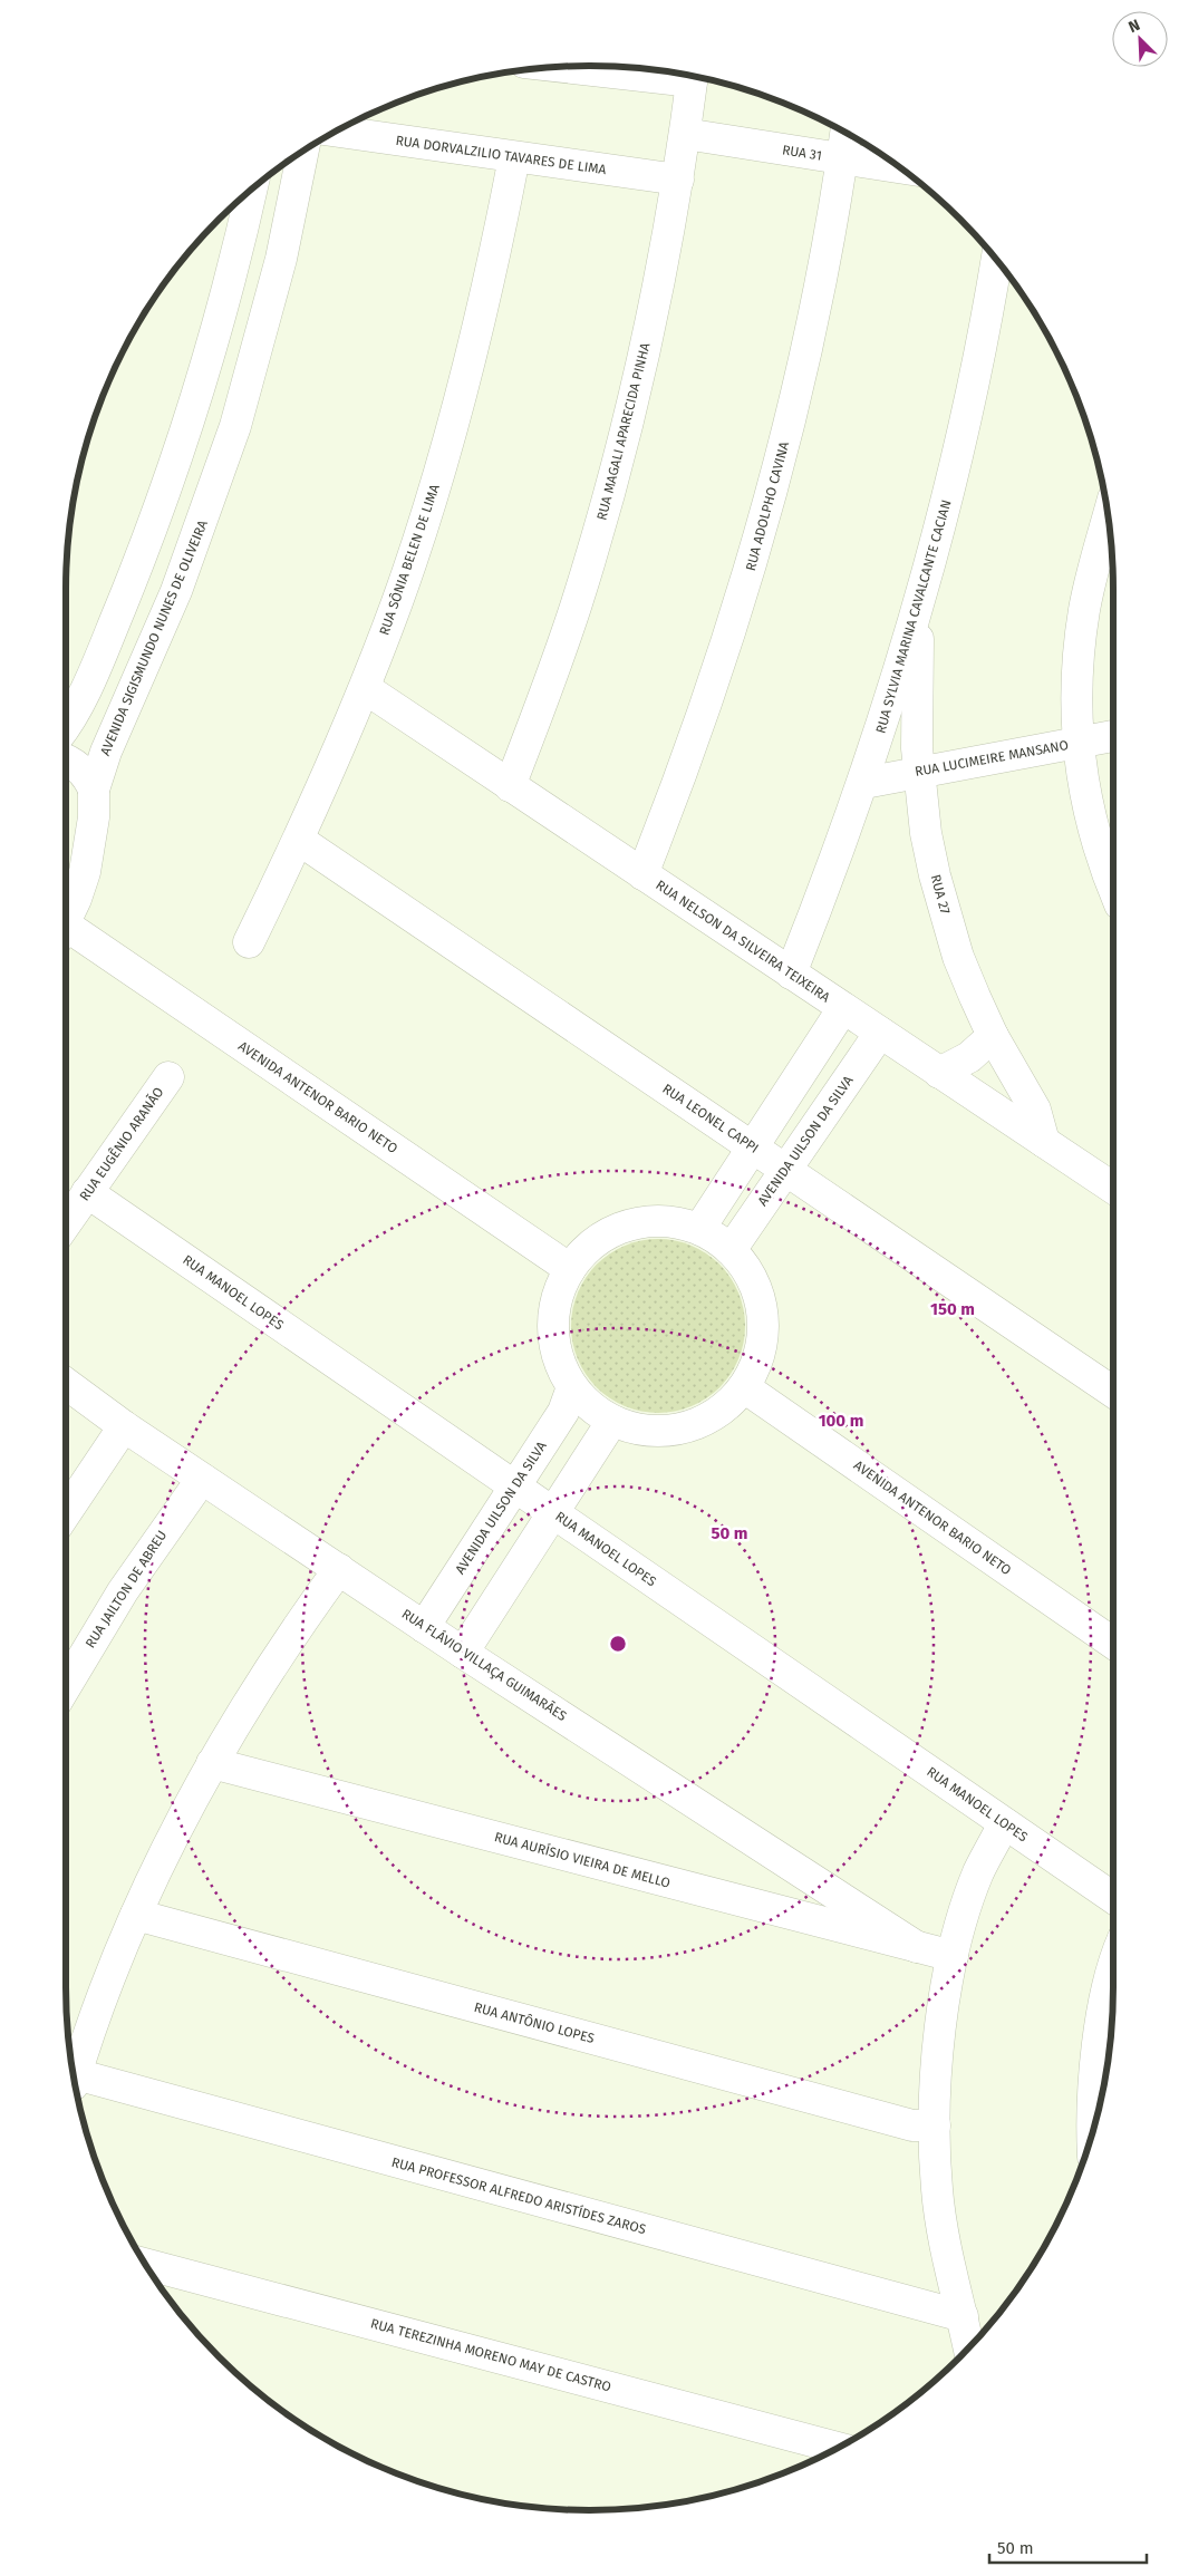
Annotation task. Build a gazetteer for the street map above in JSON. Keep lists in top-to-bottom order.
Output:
{
  "streets": {
    "street": [
      "RUA 31",
      "RUA DORVALZILIO TAVARES DE LIMA",
      "RUA MAGALI APARECIDA PINHA",
      "RUA ADOLPHO CAVINA",
      "RUA SÔNIA BELEN DE LIMA",
      "RUA SYLVIA MARINA CAVALCANTE CACIAN",
      "AVENIDA SIGISMUNDO NUNES DE OLIVEIRA",
      "RUA LUCIMEIRE MANSANO",
      "RUA 27",
      "RUA NELSON DA SILVEIRA TEIXEIRA",
      "AVENIDA ANTENOR BARIO NETO",
      "RUA LEONEL CAPPI",
      "AVENIDA UILSON DA SILVA",
      "RUA EUGÊNIO ARANÃO",
      "RUA MANOEL LOPES",
      "RUA JAILTON DE ABREU",
      "RUA FLÁVIO VILLAÇA GUIMARÃES",
      "RUA AURÍSIO VIEIRA DE MELLO",
      "RUA ANTÔNIO LOPES",
      "RUA PROFESSOR ALFREDO ARISTÍDES ZAROS",
      "RUA TEREZINHA MORENO MAY DE CASTRO"
    ]
  },
  "crossings": [
    ["RUA 31", "RUA MAGALI APARECIDA PINHA"],
    ["RUA 31", "RUA ADOLPHO CAVINA"],
    ["RUA DORVALZILIO TAVARES DE LIMA", "RUA MAGALI APARECIDA PINHA"],
    ["RUA DORVALZILIO TAVARES DE LIMA", "RUA SÔNIA BELEN DE LIMA"],
    ["RUA MAGALI APARECIDA PINHA", "RUA NELSON DA SILVEIRA TEIXEIRA"],
    ["RUA ADOLPHO CAVINA", "RUA NELSON DA SILVEIRA TEIXEIRA"],
    ["RUA SÔNIA BELEN DE LIMA", "RUA NELSON DA SILVEIRA TEIXEIRA"],
    ["RUA SÔNIA BELEN DE LIMA", "RUA LEONEL CAPPI"],
    ["RUA SYLVIA MARINA CAVALCANTE CACIAN", "RUA LUCIMEIRE MANSANO"],
    ["RUA SYLVIA MARINA CAVALCANTE CACIAN", "RUA 27"],
    ["RUA SYLVIA MARINA CAVALCANTE CACIAN", "RUA NELSON DA SILVEIRA TEIXEIRA"],
    ["RUA LUCIMEIRE MANSANO", "RUA 27"],
    ["RUA 27", "RUA NELSON DA SILVEIRA TEIXEIRA"],
    ["RUA NELSON DA SILVEIRA TEIXEIRA", "AVENIDA UILSON DA SILVA"],
    ["RUA LEONEL CAPPI", "AVENIDA UILSON DA SILVA"],
    ["AVENIDA UILSON DA SILVA", "RUA MANOEL LOPES"],
    ["AVENIDA UILSON DA SILVA", "RUA FLÁVIO VILLAÇA GUIMARÃES"],
    ["RUA EUGÊNIO ARANÃO", "RUA MANOEL LOPES"],
    ["RUA JAILTON DE ABREU", "RUA FLÁVIO VILLAÇA GUIMARÃES"],
    ["RUA FLÁVIO VILLAÇA GUIMARÃES", "RUA AURÍSIO VIEIRA DE MELLO"]
  ],
  "scale_bar": "50 m",
  "north": "top left",
  "rings": ["150 m", "100 m", "50 m"]
}
